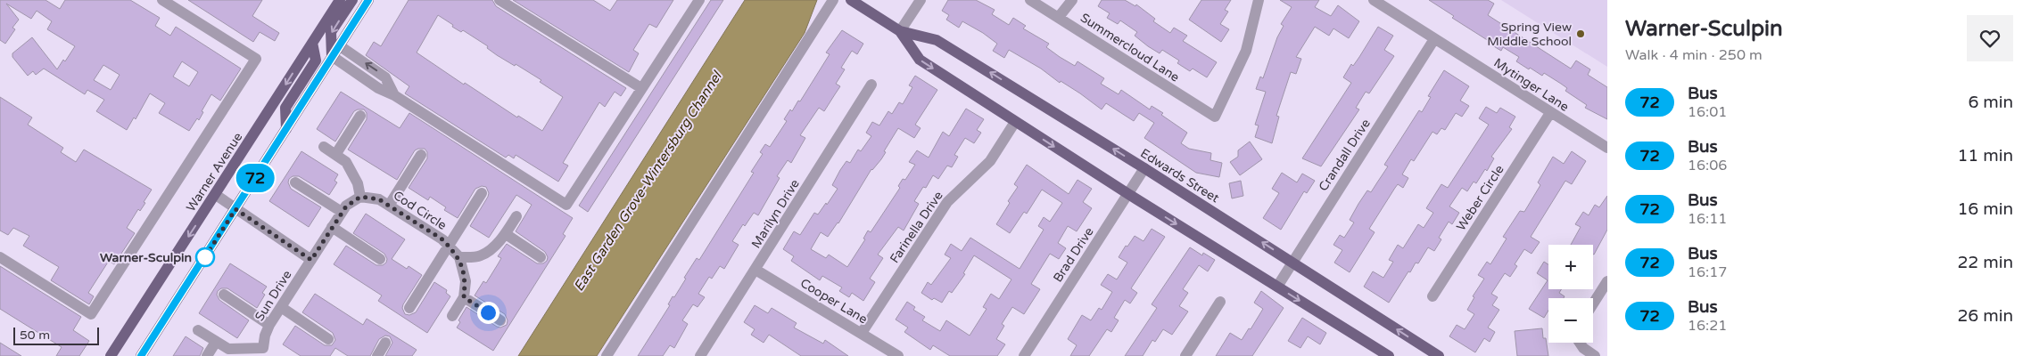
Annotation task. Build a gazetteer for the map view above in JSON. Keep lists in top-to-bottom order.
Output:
{
  "streets": {
    "main road": ["Warner Avenue", "Edwards Street"],
    "street": [
      "Summercloud Lane",
      "Mytinger Lane",
      "Crandall Drive",
      "Weber Circle",
      "Cod Circle",
      "Marilyn Drive",
      "Farinella Drive",
      "Brad Drive",
      "Sun Drive",
      "Cooper Lane"
    ]
  },
  "crossings": [
    ["Mytinger Lane", "Crandall Drive"],
    ["Mytinger Lane", "Weber Circle"],
    ["Crandall Drive", "Edwards Street"],
    ["Edwards Street", "Farinella Drive"],
    ["Edwards Street", "Brad Drive"],
    ["Cod Circle", "Sun Drive"],
    ["Marilyn Drive", "Cooper Lane"],
    ["Farinella Drive", "Cooper Lane"]
  ],
  "water": ["East Garden Grove-Wintersburg Channel"],
  "places": ["Spring View Middle School", "Warner-Sculpin"],
  "lines": ["bus line 72"],
  "scale_bar": "50 m",
  "page": {
    "on_map": "72",
    "heading": ["Warner-Sculpin", "Walk · 4 min · 250 m"],
    "list": [
      {
        "mark": "72",
        "name": "Bus",
        "note": "16:01",
        "value": "6 min"
      },
      {
        "mark": "72",
        "name": "Bus",
        "note": "16:06",
        "value": "11 min"
      },
      {
        "mark": "72",
        "name": "Bus",
        "note": "16:11",
        "value": "16 min"
      },
      {
        "mark": "72",
        "name": "Bus",
        "note": "16:17",
        "value": "22 min"
      },
      {
        "mark": "72",
        "name": "Bus",
        "note": "16:21",
        "value": "26 min"
      }
    ],
    "map_buttons": ["+", "−"],
    "scale": "50 m"
  }
}
